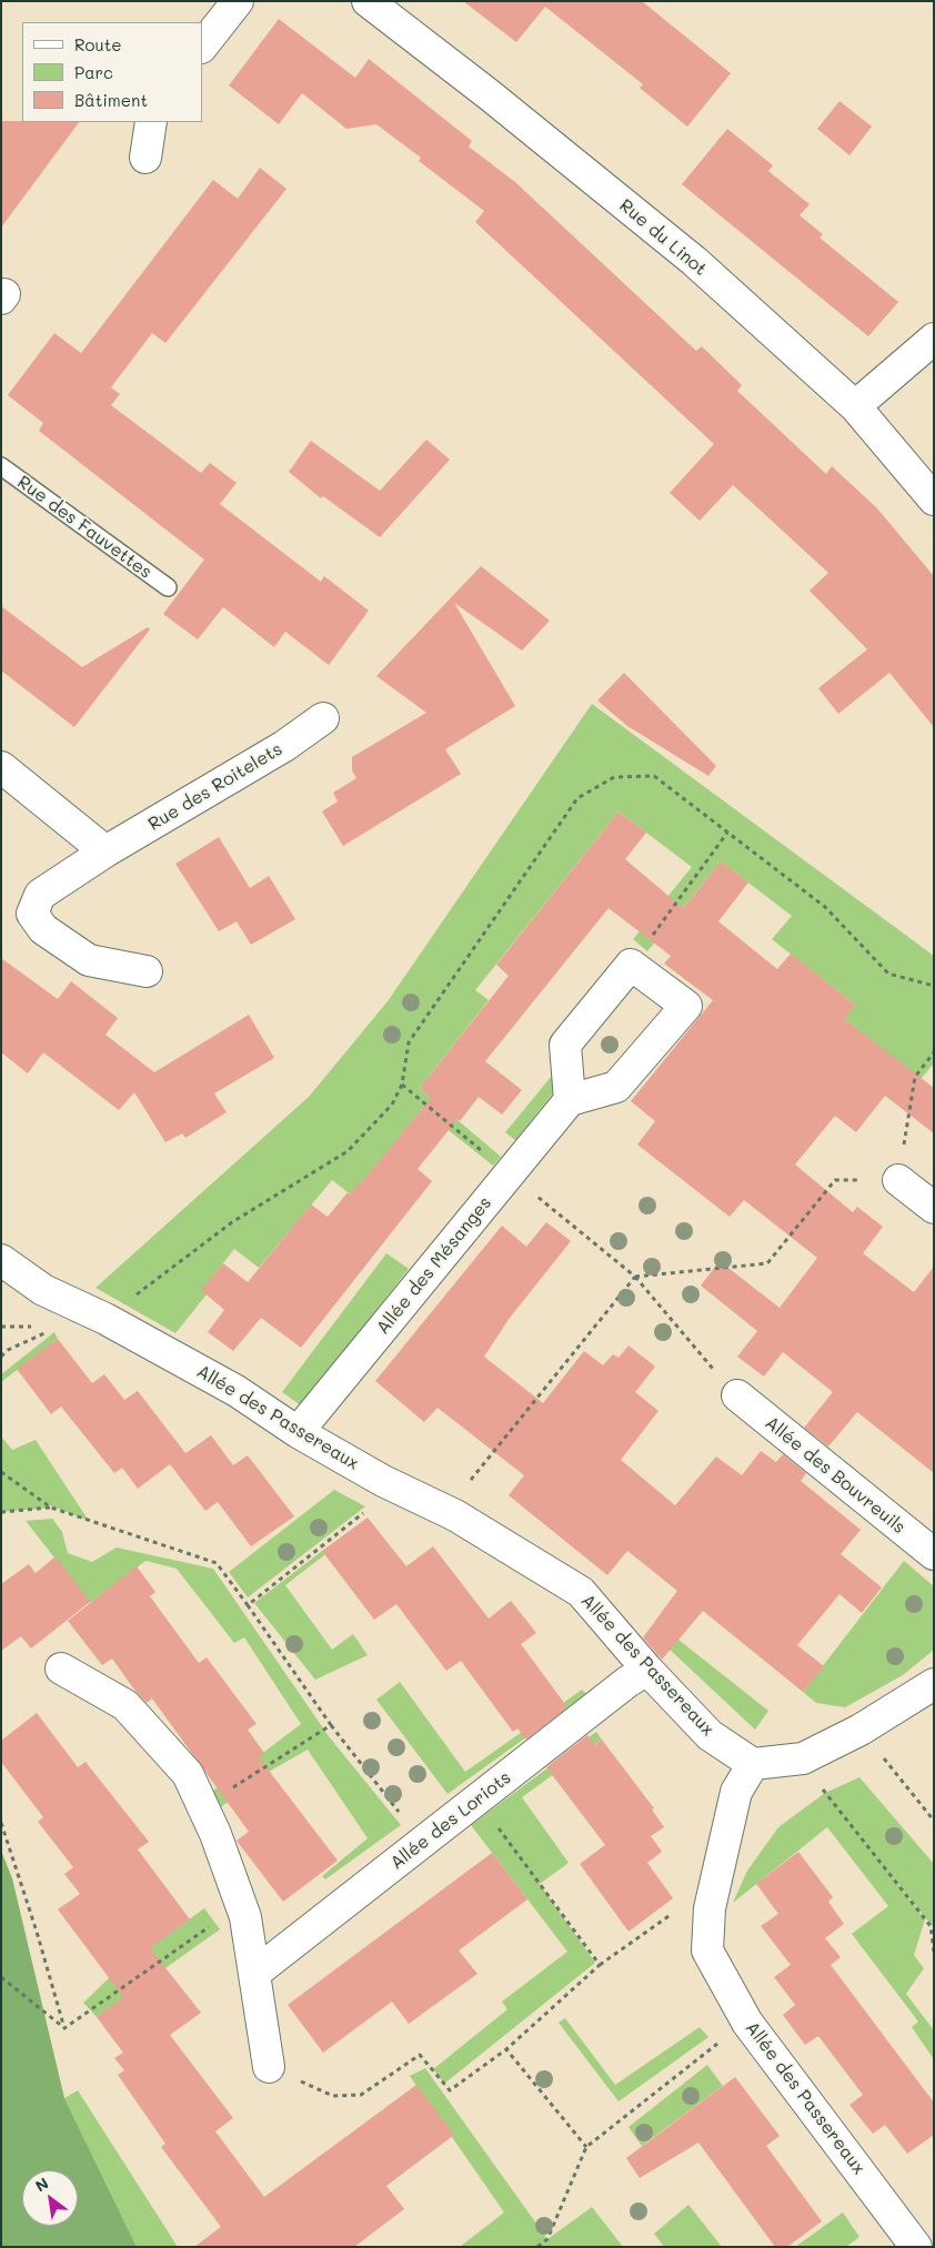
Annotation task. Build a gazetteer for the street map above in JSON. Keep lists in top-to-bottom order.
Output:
{
  "streets": {
    "street": [
      "Rue du Linot",
      "Rue des Roitelets",
      "Allée des Mésanges",
      "Allée des Passereaux",
      "Allée des Bouvreuils",
      "Allée des Loriots"
    ],
    "lane": ["Rue des Fauvettes"]
  },
  "crossings": [
    ["Allée des Mésanges", "Allée des Passereaux"],
    ["Allée des Passereaux", "Allée des Loriots"]
  ],
  "legend": ["Route", "Parc", "Bâtiment"],
  "north": "top left"
}
